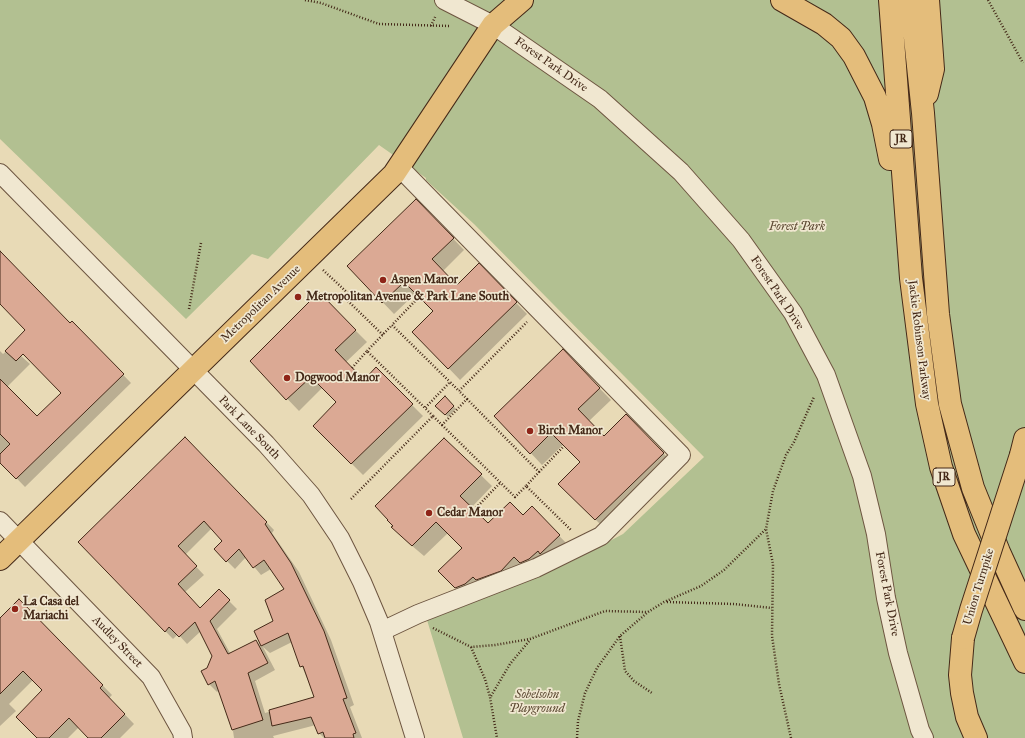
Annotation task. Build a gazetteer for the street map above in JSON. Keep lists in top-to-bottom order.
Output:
{
  "streets": {
    "main road": [
      "JR",
      "Metropolitan Avenue",
      "Jackie Robinson Parkway",
      "Union Turnpike"
    ],
    "street": ["Forest Park Drive", "Park Lane South", "Audley Street"]
  },
  "crossings": [
    ["Forest Park Drive", "Metropolitan Avenue"],
    ["Metropolitan Avenue", "Park Lane South"],
    ["Metropolitan Avenue", "Audley Street"]
  ],
  "parks": ["Forest Park", "Sobelsohn Playground"],
  "places": [
    "Aspen Manor",
    "Metropolitan Avenue & Park Lane South",
    "Dogwood Manor",
    "Birch Manor",
    "Cedar Manor",
    "La Casa del Mariachi"
  ]
}
